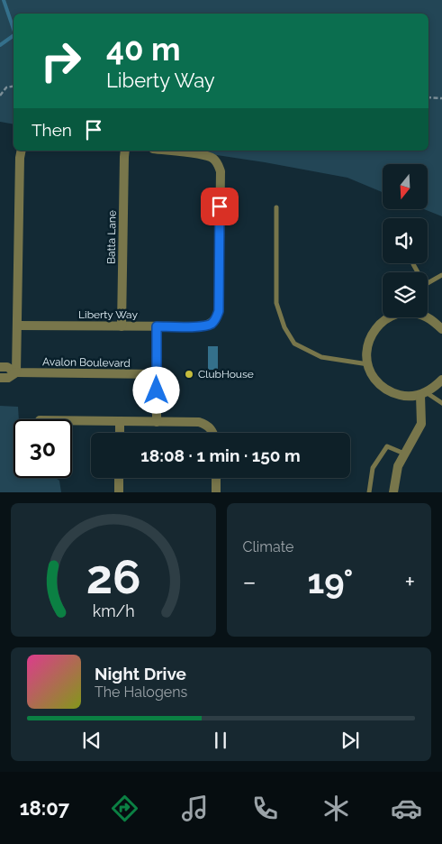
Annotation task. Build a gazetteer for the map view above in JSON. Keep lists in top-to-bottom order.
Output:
{
  "streets": {
    "street": ["Batta Lane", "Liberty Way", "Avalon Boulevard"]
  },
  "crossings": [
    ["Batta Lane", "Liberty Way"]
  ],
  "places": ["ClubHouse"],
  "north": "bottom",
  "page": {
    "turn": ["40 m", "Liberty Way"],
    "then": "Then",
    "limit": "30",
    "trip": "18:08 · 1 min · 150 m",
    "tile": "Climate",
    "heat": ["−", "19°", "+"],
    "song": ["Night Drive", "The Halogens"],
    "tabs": "18:07",
    "gauge": ["26", "km/h"]
  }
}
